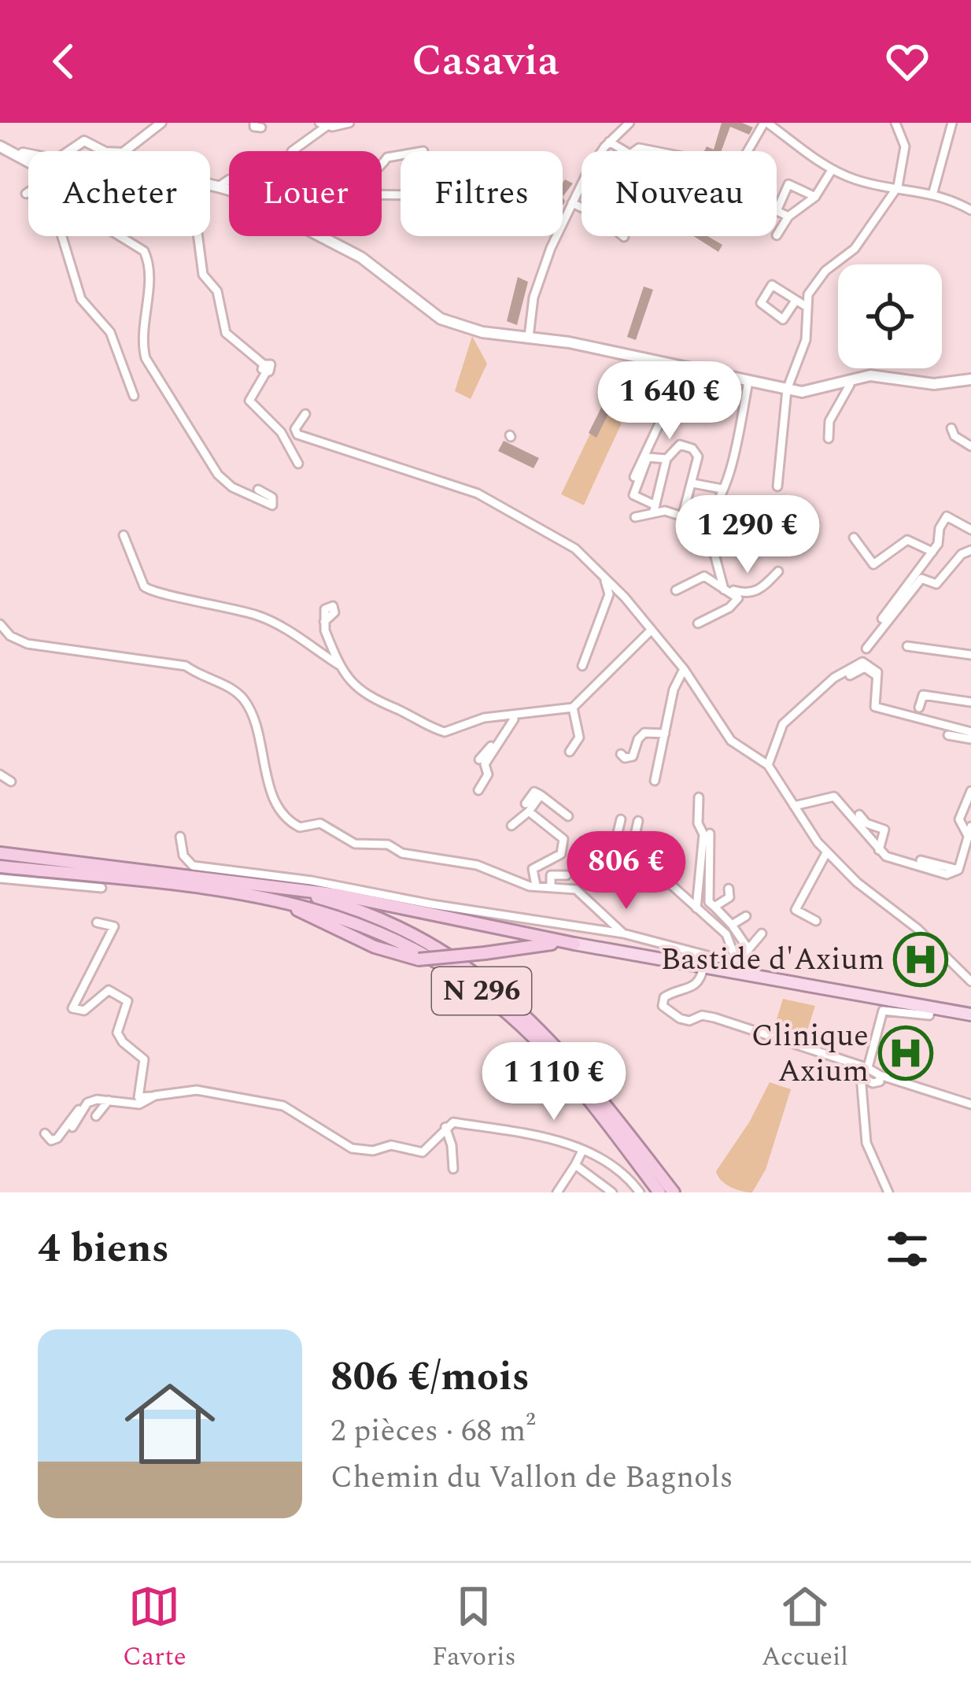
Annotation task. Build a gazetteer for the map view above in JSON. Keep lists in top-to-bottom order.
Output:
{
  "streets": {
    "highway": ["N 296"]
  },
  "places": {
    "hospital": ["Bastide d'Axium", "Clinique Axium"]
  },
  "page": {
    "header": "Casavia",
    "chip": [
      "Acheter",
      "Louer",
      "Filtres",
      "Nouveau"
    ],
    "price": [
      "1 640 €",
      "1 290 €",
      "806 €",
      "1 110 €"
    ],
    "heading": "4 biens",
    "list": [
      {
        "name": "806 €/mois",
        "note": "2 pièces · 68 m² · Chemin du Vallon de Bagnols"
      }
    ],
    "tabs": ["Carte", "Favoris", "Accueil"]
  }
}
